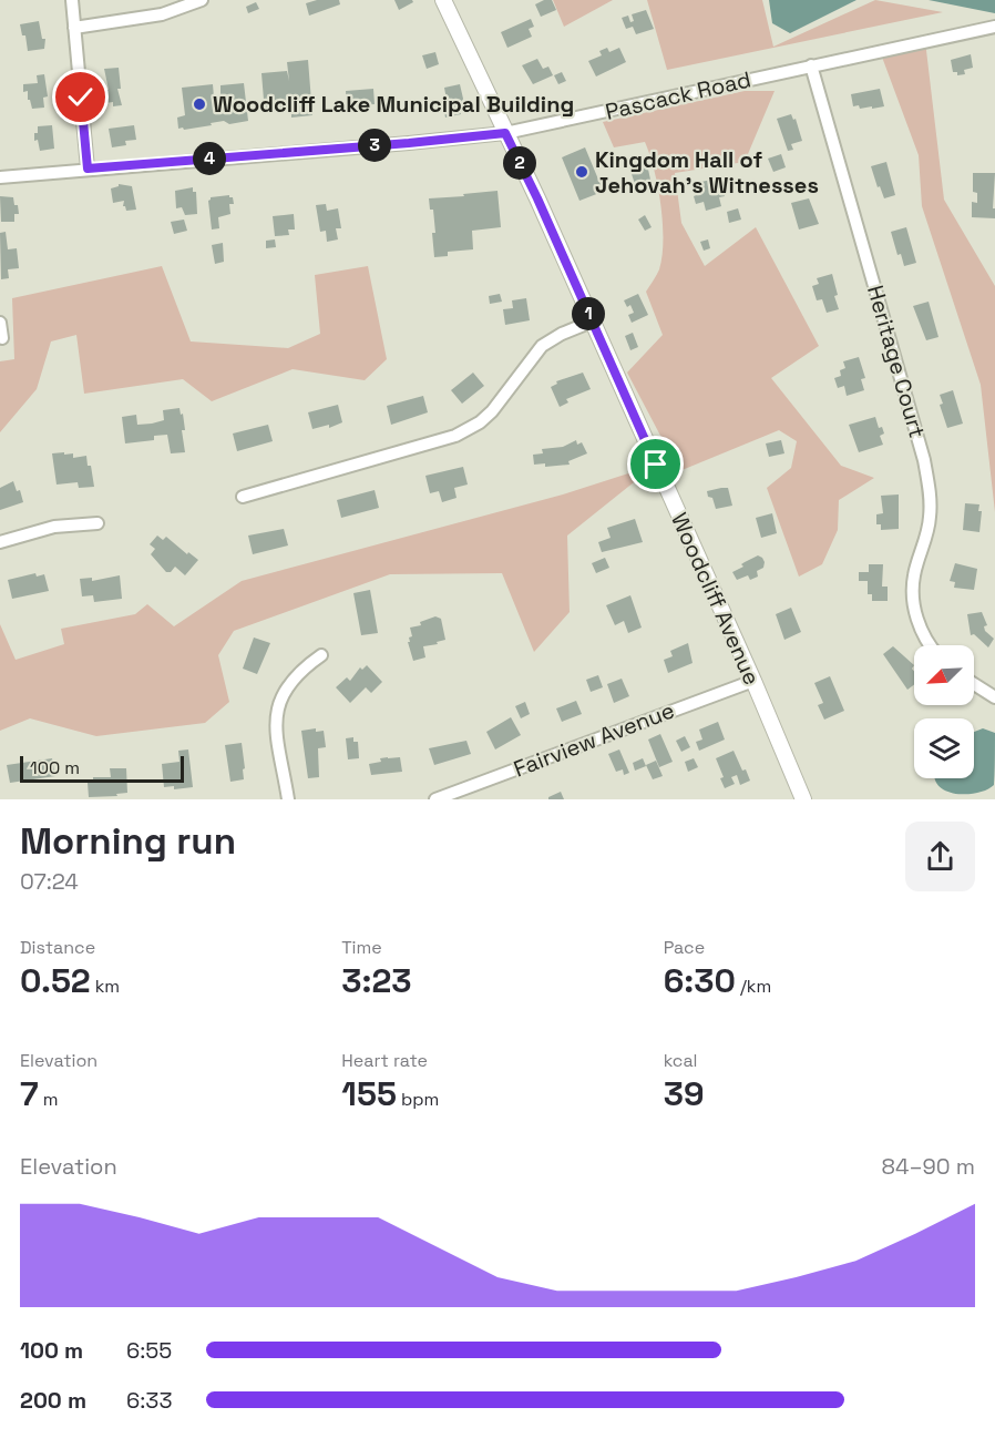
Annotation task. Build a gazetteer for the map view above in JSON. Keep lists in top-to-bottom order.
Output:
{
  "streets": {
    "main road": ["Woodcliff Avenue"],
    "street": ["Pascack Road", "Heritage Court", "Fairview Avenue"]
  },
  "crossings": [
    ["Pascack Road", "Heritage Court"],
    ["Pascack Road", "Woodcliff Avenue"],
    ["Woodcliff Avenue", "Fairview Avenue"]
  ],
  "places": ["Woodcliff Lake Municipal Building", "Kingdom Hall of Jehovah's Witnesses"],
  "scale_bar": "100 m",
  "north": "bottom left",
  "page": {
    "pins": [
      "3",
      "4",
      "2",
      "1"
    ],
    "scale": "100 m",
    "heading": ["Morning run", "07:24"],
    "stats": [
      ["Distance", "0.52 km"],
      ["Time", "3:23"],
      ["Pace", "6:30 /km"],
      ["Elevation", "7 m"],
      ["Heart rate", "155 bpm"],
      ["kcal", "39"]
    ],
    "chart": ["Elevation", "84–90 m"],
    "list": [
      {
        "name": "100 m",
        "note": "6:55"
      },
      {
        "name": "200 m",
        "note": "6:33"
      }
    ]
  }
}
